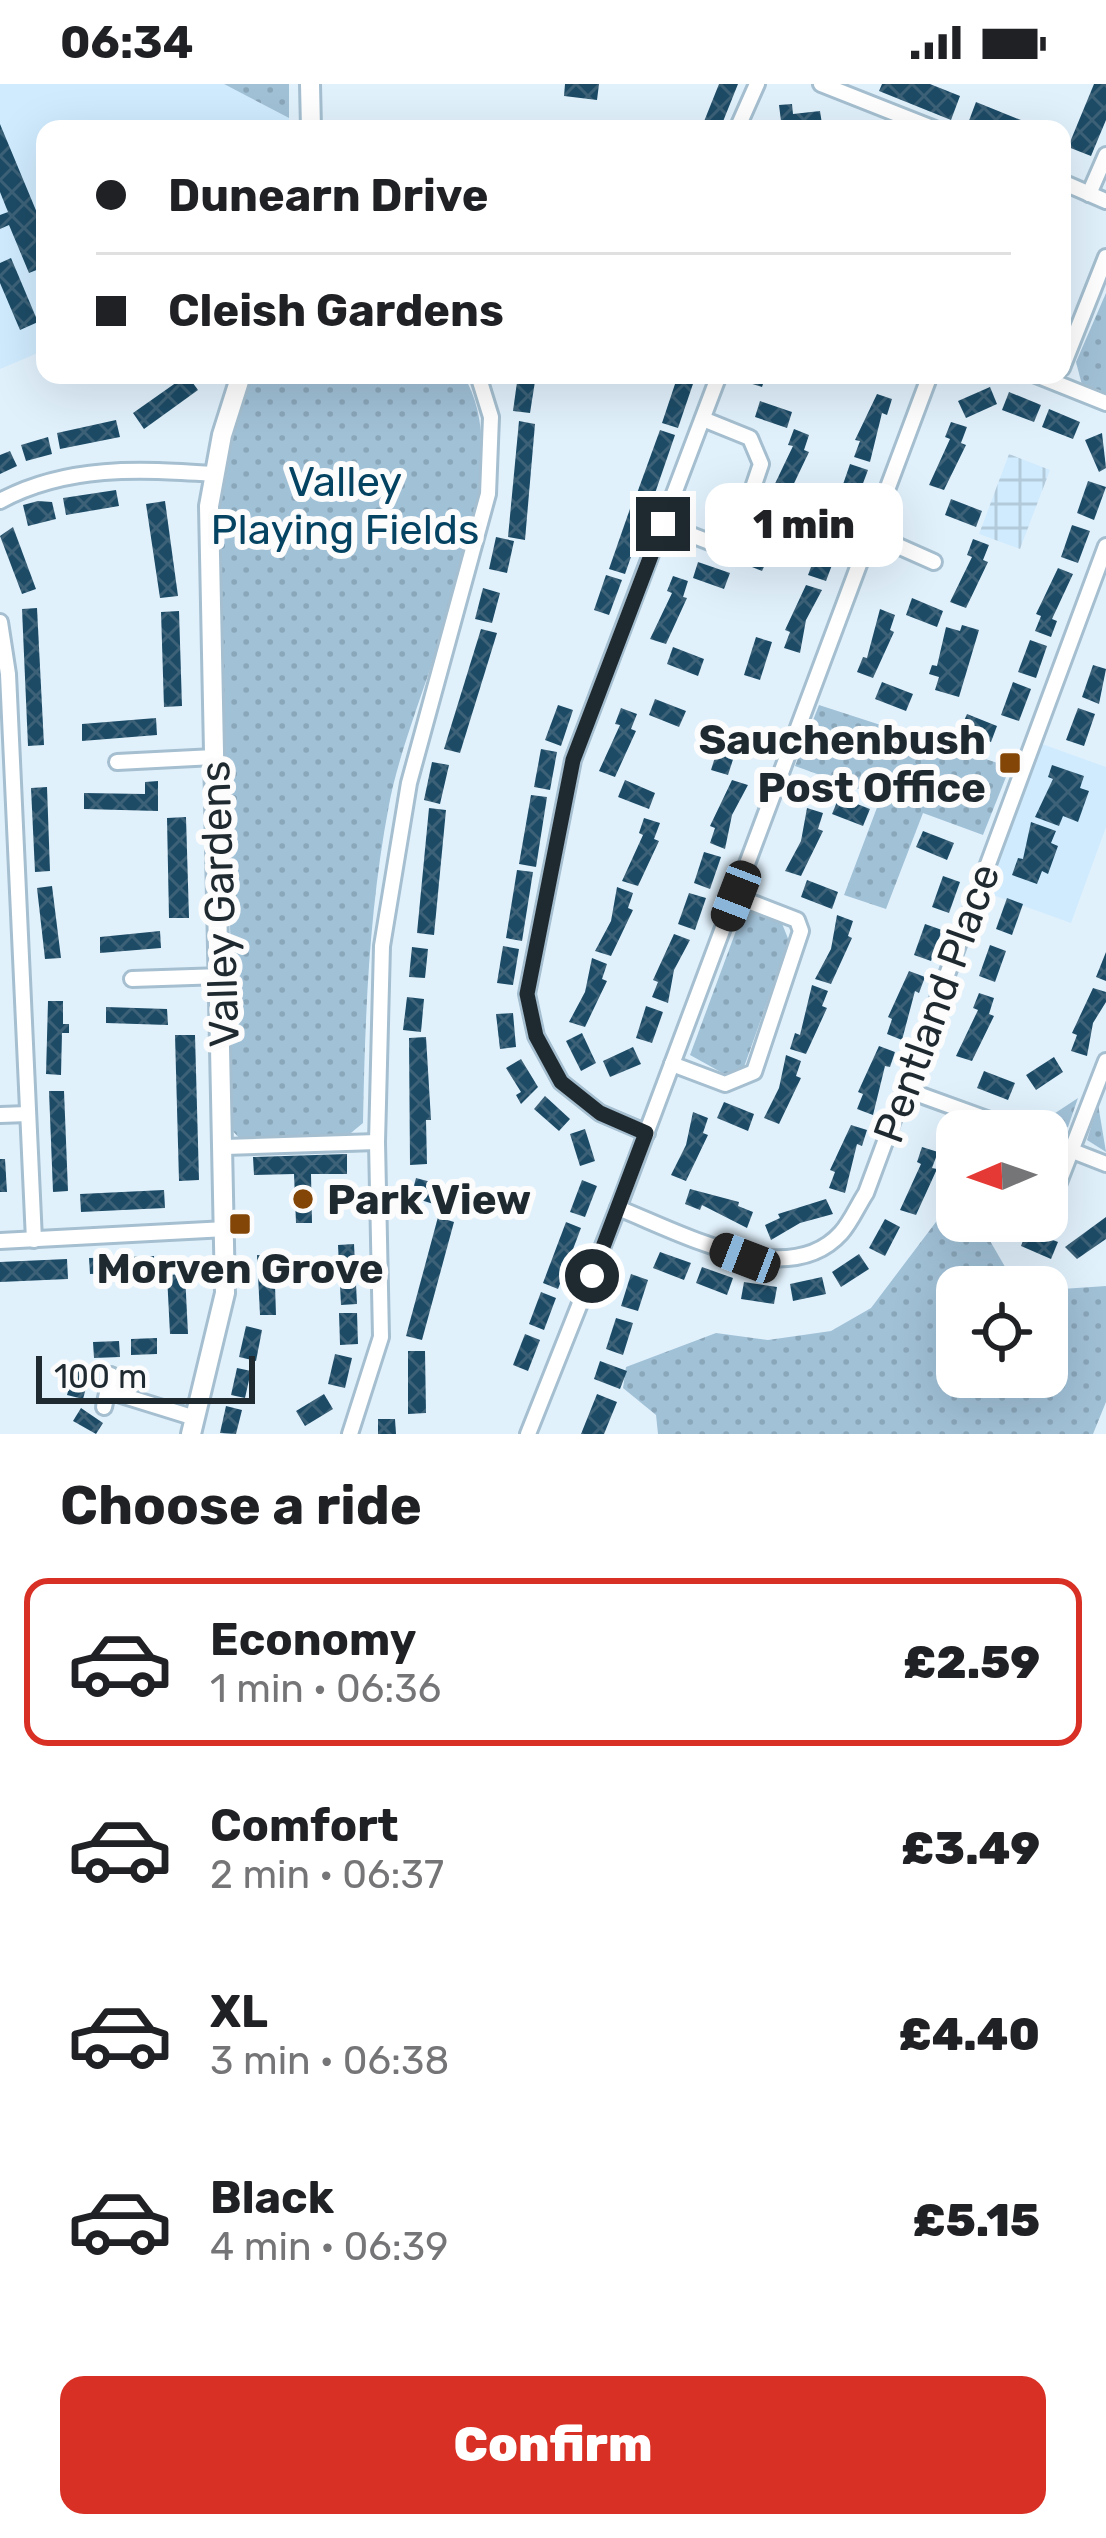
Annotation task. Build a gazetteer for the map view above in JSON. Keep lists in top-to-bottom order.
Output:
{
  "streets": {
    "street": ["Valley Gardens", "Pentland Place"]
  },
  "parks": ["Valley Playing Fields"],
  "places": {
    "transit": ["Sauchenbush Post Office", "Morven Grove"],
    "other": ["Park View"]
  },
  "scale_bar": "100 m",
  "north": "left",
  "page": {
    "status": "06:34",
    "banner": ["Dunearn Drive", "Cleish Gardens"],
    "bubble": "1 min",
    "scale": "100 m",
    "heading": "Choose a ride",
    "list": [
      {
        "name": "Economy",
        "note": "1 min · 06:36",
        "value": "£2.59"
      },
      {
        "name": "Comfort",
        "note": "2 min · 06:37",
        "value": "£3.49"
      },
      {
        "name": "XL",
        "note": "3 min · 06:38",
        "value": "£4.40"
      },
      {
        "name": "Black",
        "note": "4 min · 06:39",
        "value": "£5.15"
      }
    ],
    "buttons": "Confirm"
  }
}
